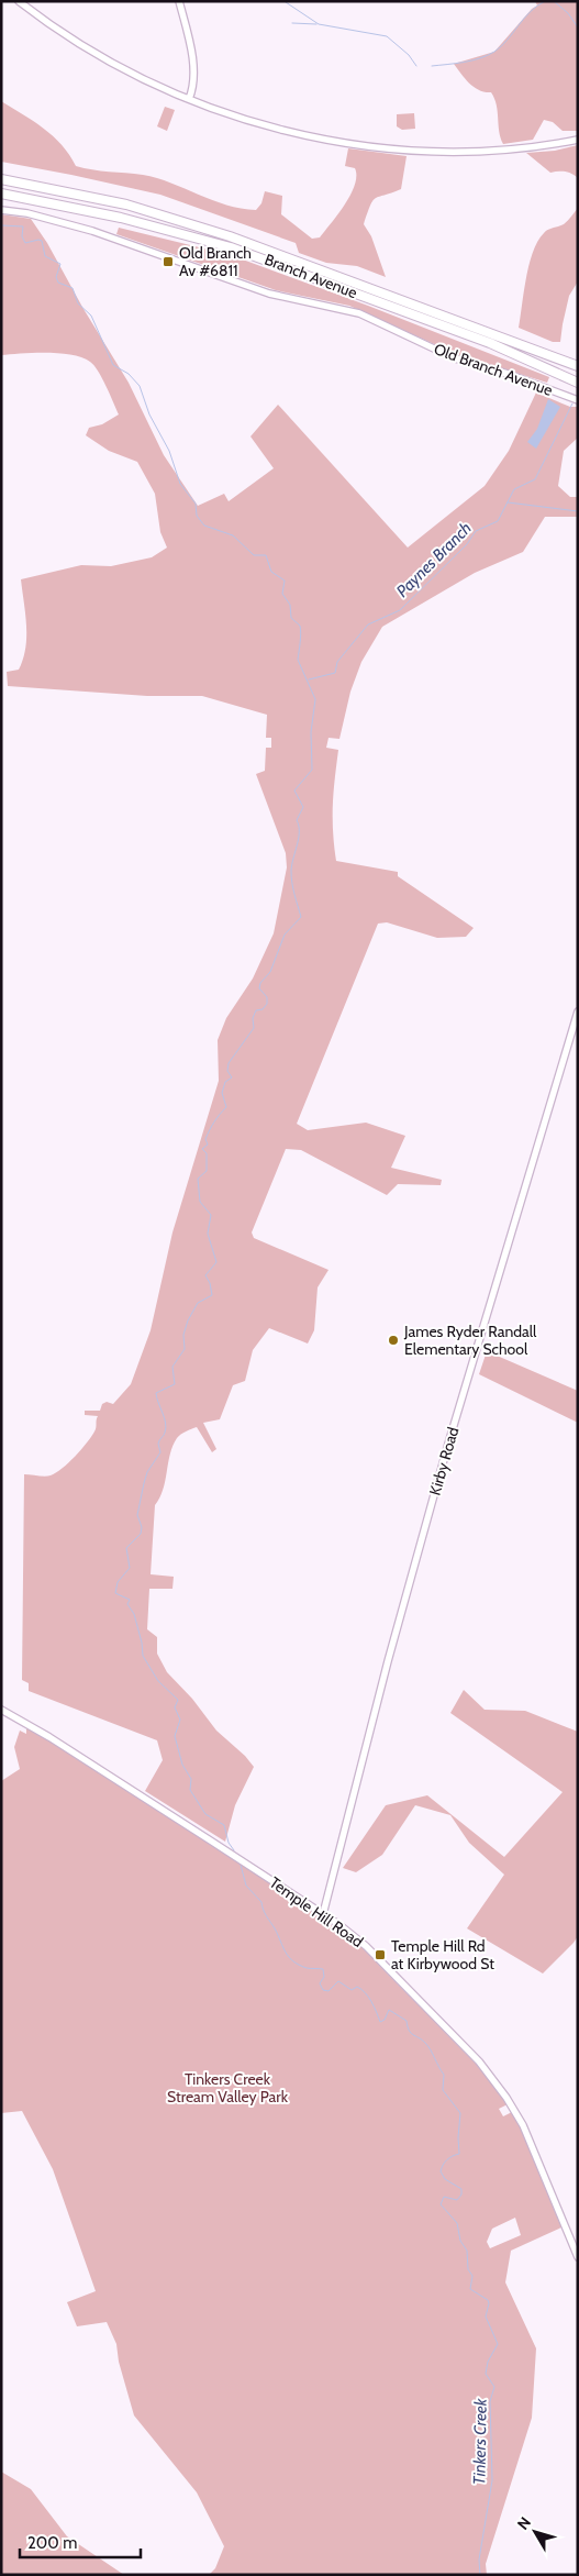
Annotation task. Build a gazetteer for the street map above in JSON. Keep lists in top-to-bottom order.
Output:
{
  "streets": {
    "highway": ["Branch Avenue"],
    "main road": ["Old Branch Avenue", "Kirby Road", "Temple Hill Road"]
  },
  "crossings": [
    ["Kirby Road", "Temple Hill Road"]
  ],
  "water": ["Paynes Branch", "Tinkers Creek"],
  "parks": ["Tinkers Creek Stream Valley Park"],
  "places": {
    "transit": ["Old Branch Av #6811", "Temple Hill Rd at Kirbywood St"],
    "other": ["James Ryder Randall Elementary School"]
  },
  "scale_bar": "200 m",
  "north": "top left"
}
